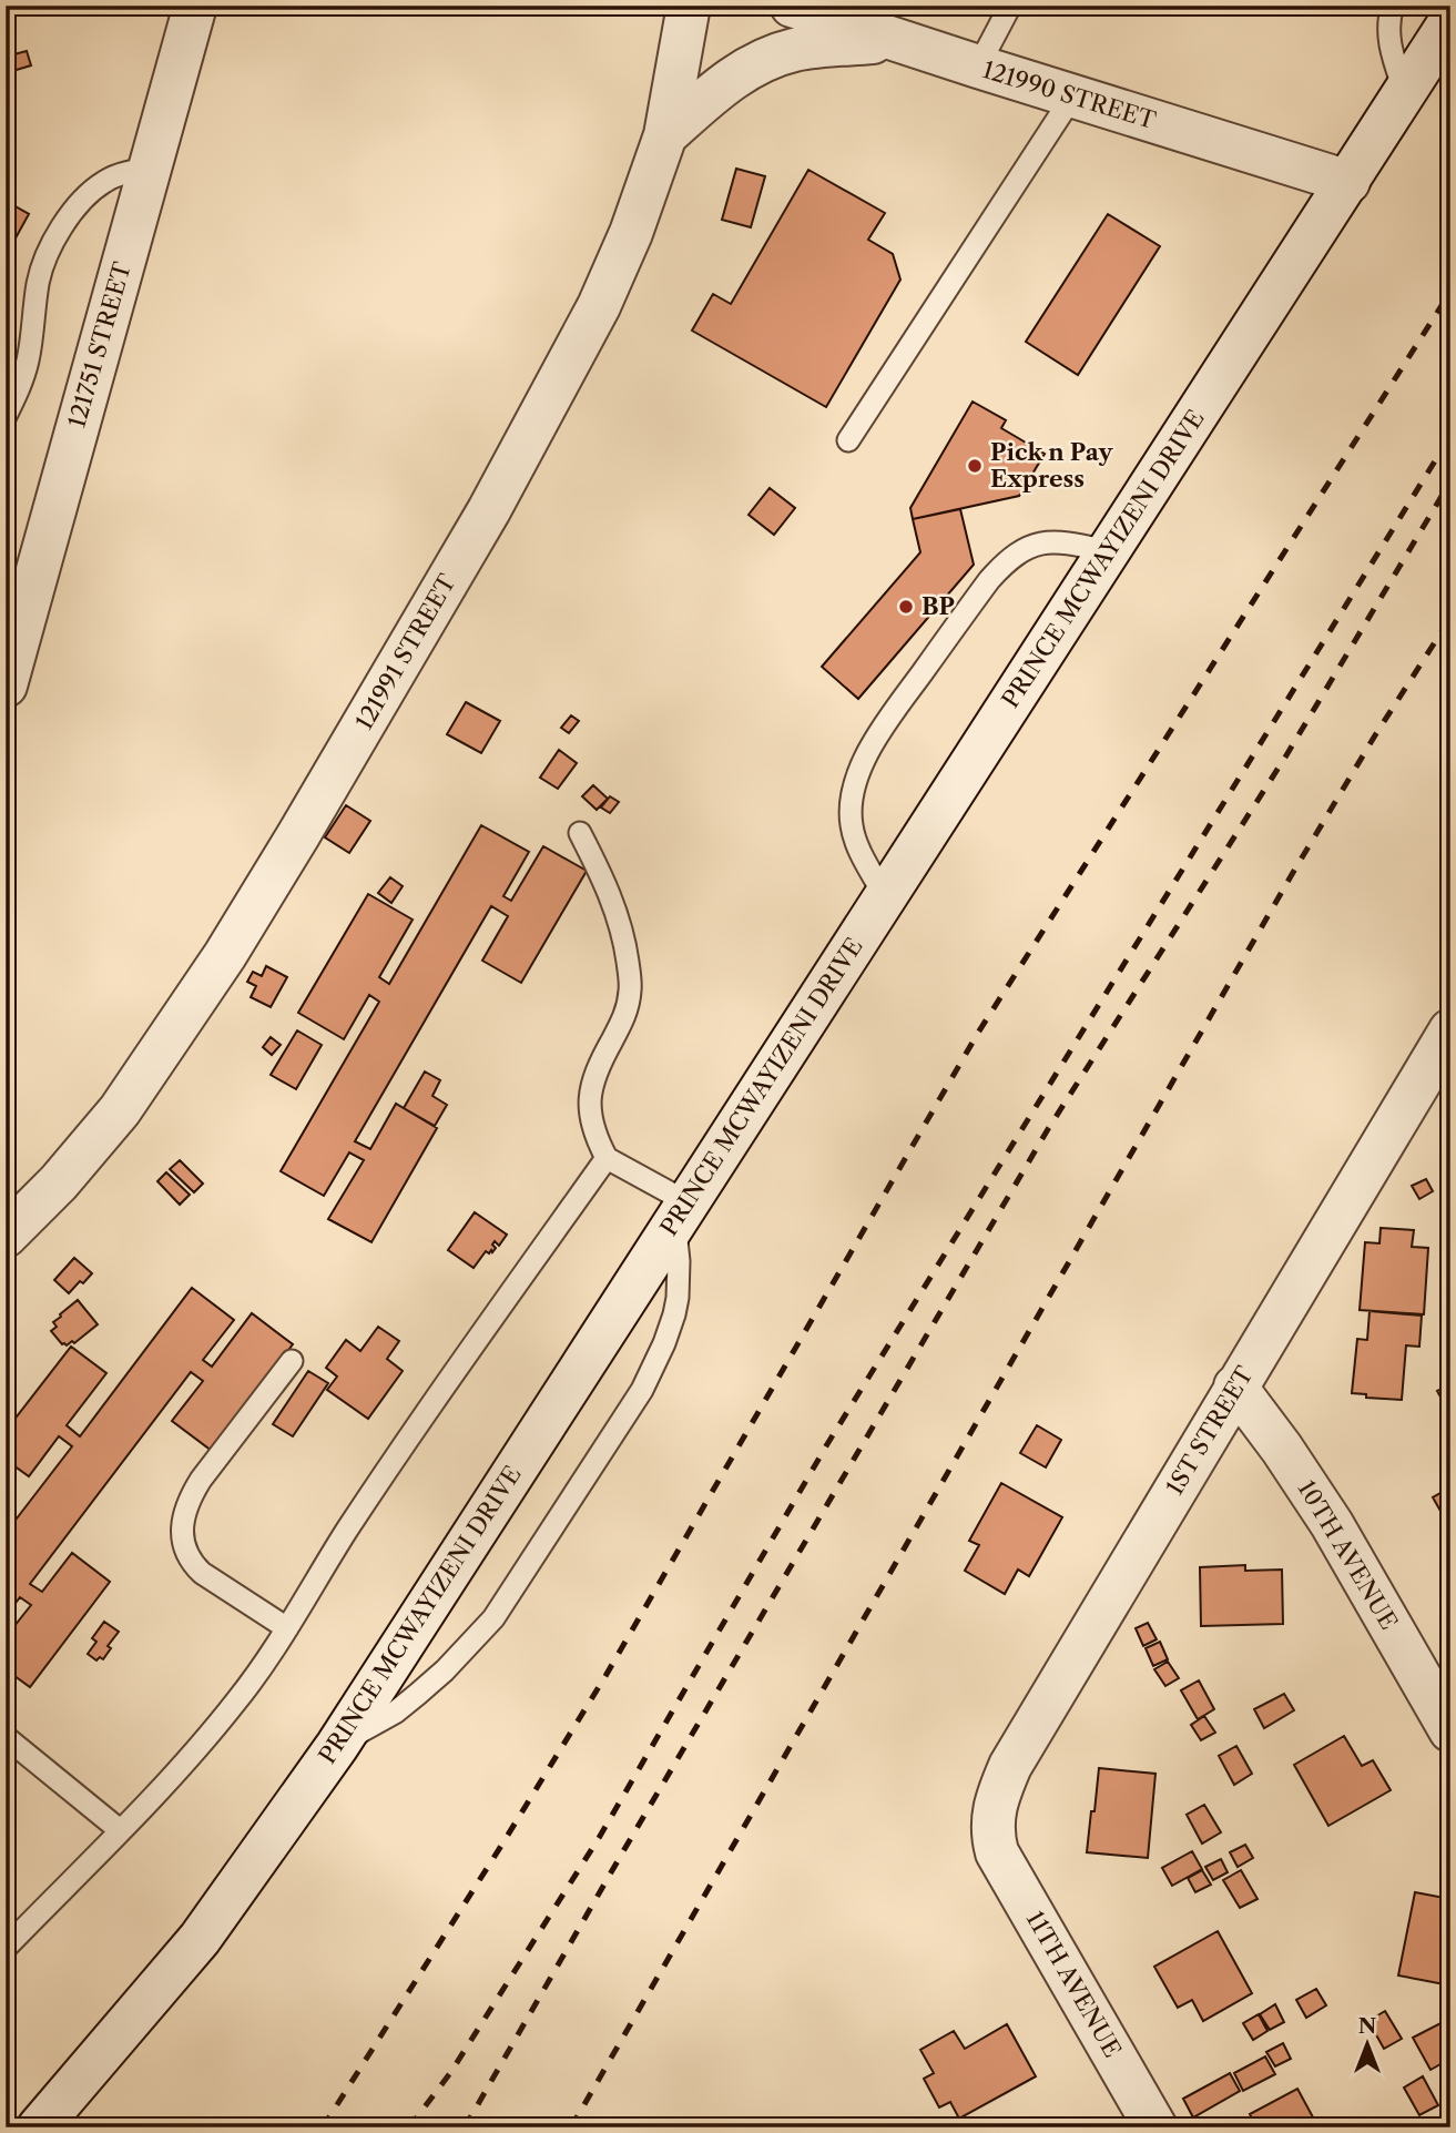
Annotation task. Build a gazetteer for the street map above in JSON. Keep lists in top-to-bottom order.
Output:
{
  "streets": {
    "street": [
      "121990 STREET",
      "121751 STREET",
      "PRINCE MCWAYIZENI DRIVE",
      "121991 STREET",
      "1ST STREET",
      "10TH AVENUE",
      "11TH AVENUE"
    ]
  },
  "crossings": [
    ["121990 STREET", "PRINCE MCWAYIZENI DRIVE"],
    ["1ST STREET", "10TH AVENUE"],
    ["1ST STREET", "11TH AVENUE"]
  ],
  "places": ["Pick n Pay Express", "BP"],
  "north": "top"
}
